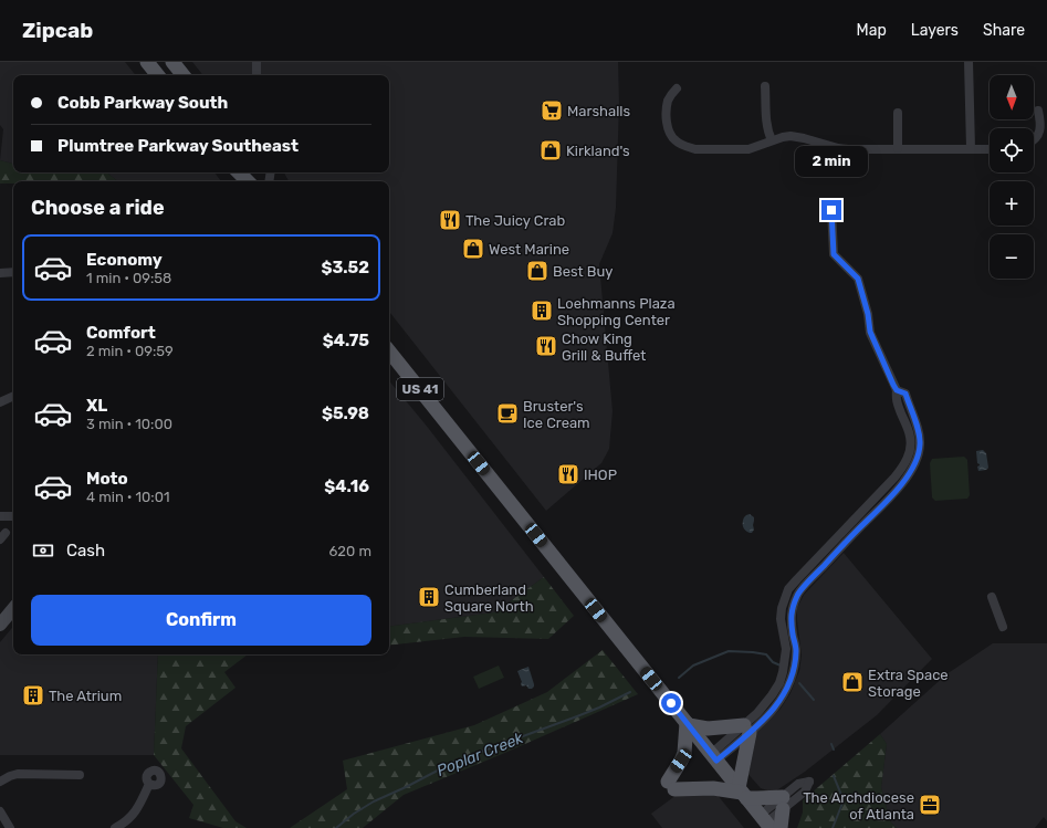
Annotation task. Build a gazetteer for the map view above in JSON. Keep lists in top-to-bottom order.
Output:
{
  "streets": {
    "main road": ["US 41"]
  },
  "water": ["Poplar Creek"],
  "places": {
    "supermarket": ["Marshalls"],
    "shop": [
      "Kirkland's",
      "West Marine",
      "Best Buy",
      "Extra Space Storage"
    ],
    "restaurant": ["The Juicy Crab", "Chow King Grill & Buffet", "IHOP"],
    "building": ["Loehmanns Plaza Shopping Center", "Cumberland Square North", "The Atrium"],
    "cafe": ["Bruster's Ice Cream"],
    "office": ["The Archdiocese of Atlanta"]
  },
  "north": "bottom",
  "page": {
    "header": "Zipcab",
    "nav": ["Map", "Layers", "Share"],
    "map_buttons": ["+", "−"],
    "banner": ["Cobb Parkway South", "Plumtree Parkway Southeast"],
    "bubble": "2 min",
    "heading": "Choose a ride",
    "list": [
      {
        "name": "Economy",
        "note": "1 min · 09:58",
        "value": "$3.52"
      },
      {
        "name": "Comfort",
        "note": "2 min · 09:59",
        "value": "$4.75"
      },
      {
        "name": "XL",
        "note": "3 min · 10:00",
        "value": "$5.98"
      },
      {
        "name": "Moto",
        "note": "4 min · 10:01",
        "value": "$4.16"
      }
    ],
    "pay": ["Cash", "620 m"],
    "buttons": "Confirm"
  }
}
